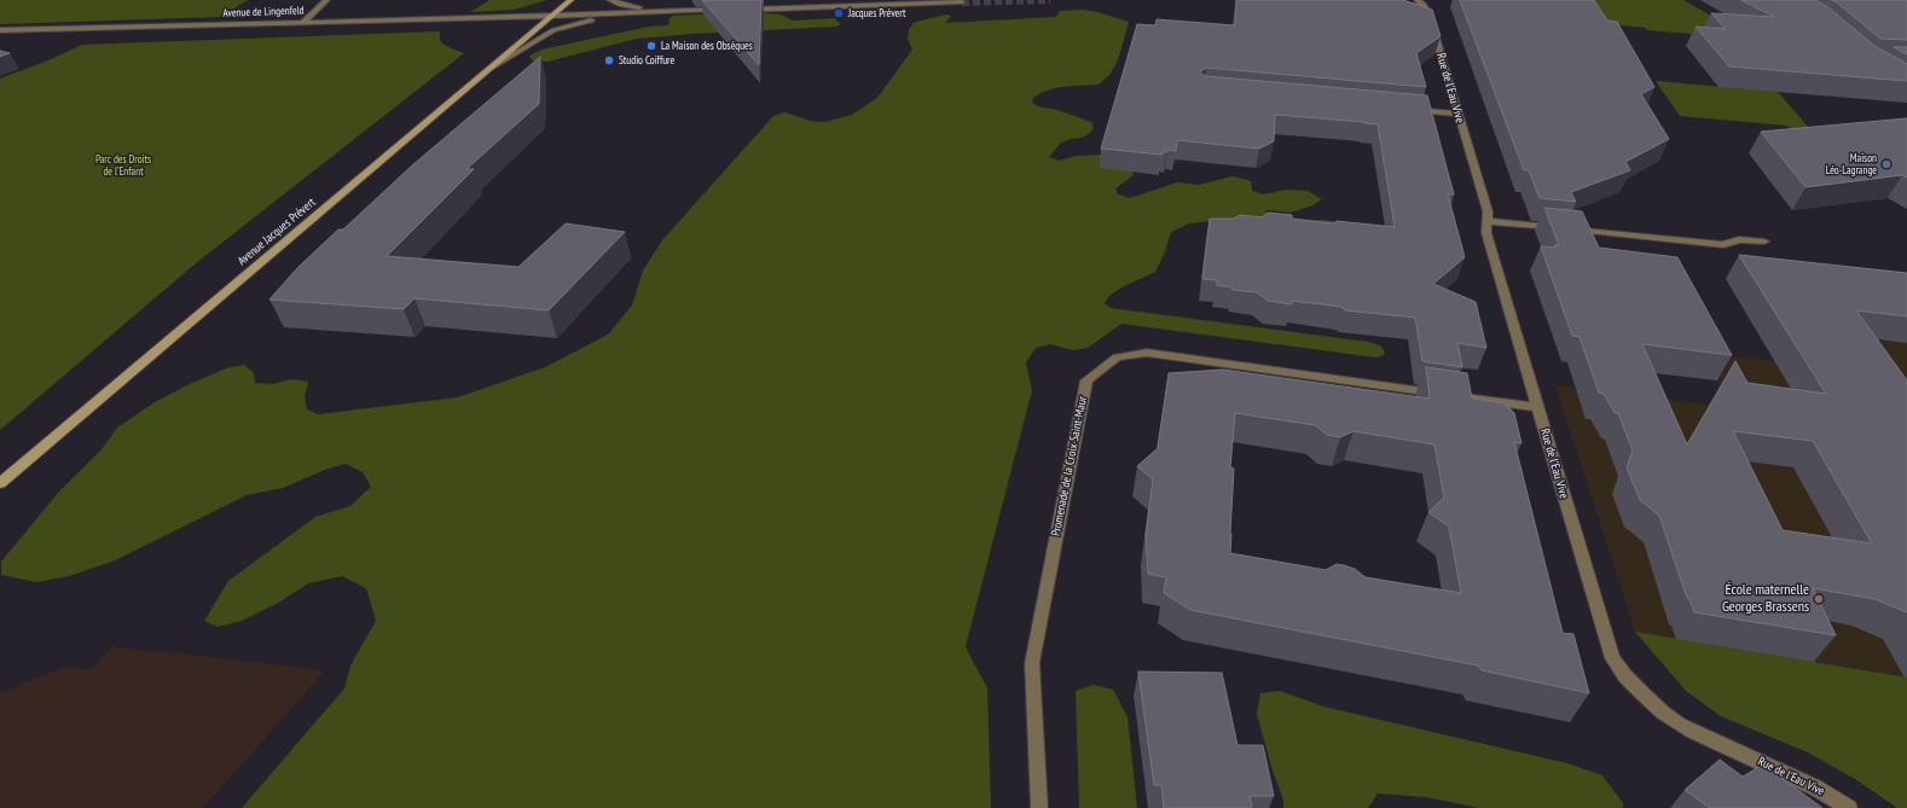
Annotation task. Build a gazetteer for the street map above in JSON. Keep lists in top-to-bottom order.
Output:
{
  "streets": {
    "main road": ["Avenue Jacques Prévert"],
    "street": ["Avenue de Lingenfeld", "Rue de l'Eau Vive", "Promenade de la Croix Saint-Maur"]
  },
  "crossings": [
    ["Avenue de Lingenfeld", "Avenue Jacques Prévert"],
    ["Rue de l'Eau Vive", "Promenade de la Croix Saint-Maur"]
  ],
  "parks": ["Parc des Droits de l’Enfant"],
  "places": [
    "Jacques Prévert",
    "La Maison des Obsèques",
    "Studio Coiffure",
    "Maison Léo-Lagrange",
    "École maternelle Georges Brassens"
  ]
}
